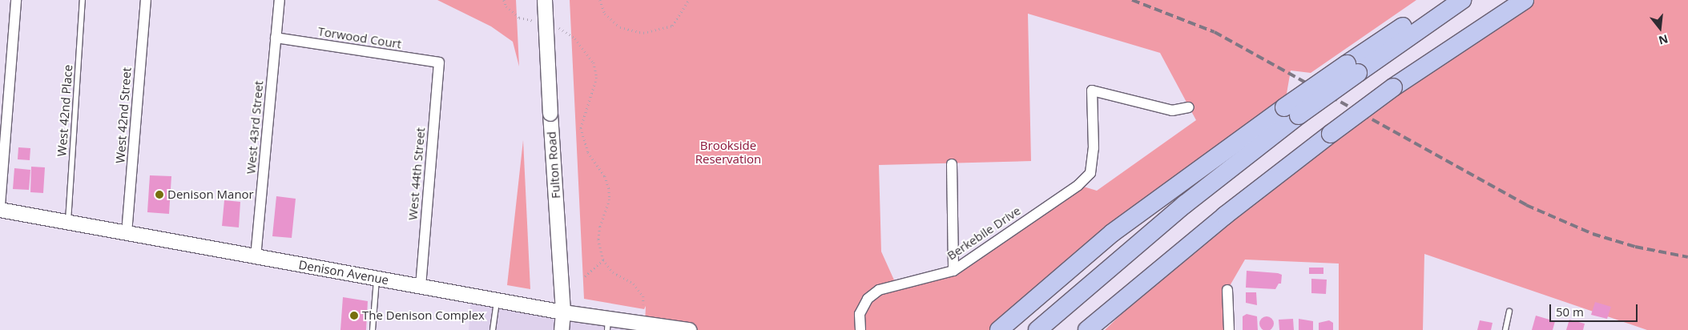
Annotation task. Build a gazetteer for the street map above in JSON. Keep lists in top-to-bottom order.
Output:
{
  "streets": {
    "main road": ["Fulton Road", "Denison Avenue"],
    "street": [
      "Torwood Court",
      "West 42nd Street",
      "West 43rd Street",
      "West 44th Street",
      "Berkebile Drive"
    ],
    "lane": ["West 42nd Place"]
  },
  "crossings": [
    ["Torwood Court", "West 43rd Street"],
    ["Torwood Court", "West 44th Street"],
    ["West 42nd Place", "Denison Avenue"],
    ["West 42nd Street", "Denison Avenue"],
    ["West 43rd Street", "Denison Avenue"],
    ["Fulton Road", "Denison Avenue"],
    ["West 44th Street", "Denison Avenue"]
  ],
  "parks": ["Brookside Reservation"],
  "places": ["Denison Manor", "The Denison Complex"],
  "scale_bar": "50 m",
  "north": "bottom"
}
